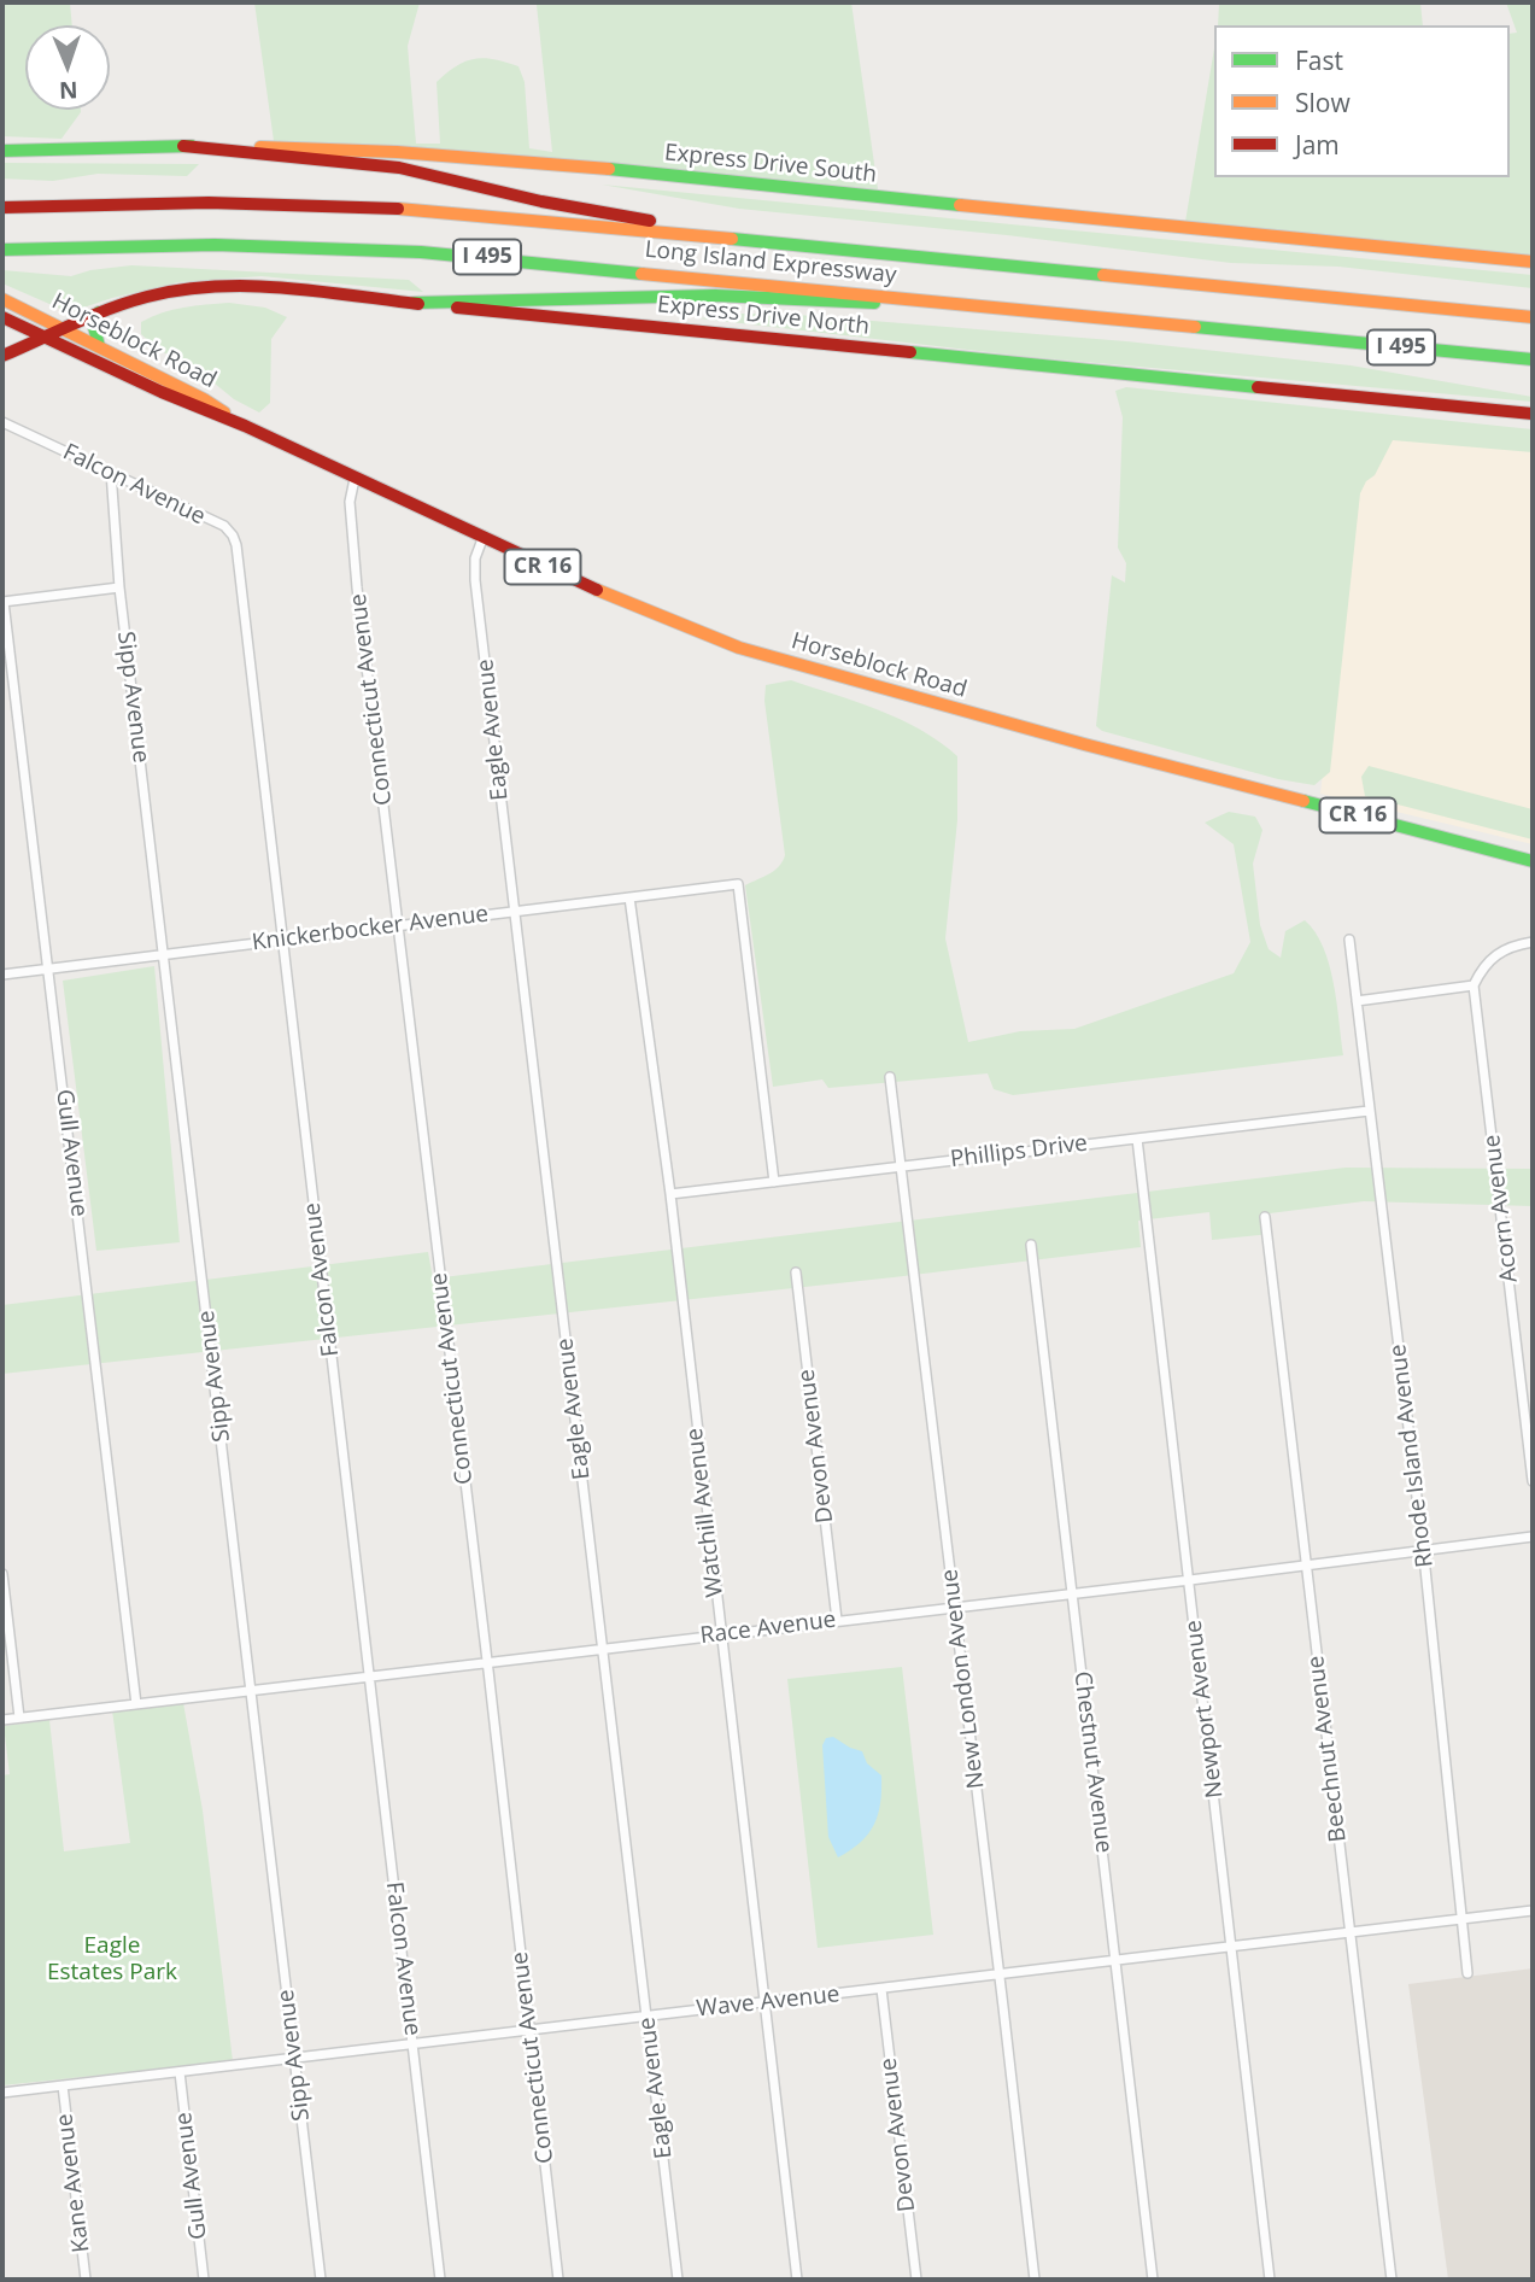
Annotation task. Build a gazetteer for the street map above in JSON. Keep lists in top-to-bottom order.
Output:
{
  "streets": {
    "main road": [
      "Express Drive South",
      "I 495",
      "Long Island Expressway",
      "Express Drive North",
      "Horseblock Road",
      "CR 16"
    ],
    "street": [
      "Falcon Avenue",
      "Sipp Avenue",
      "Connecticut Avenue",
      "Eagle Avenue",
      "Knickerbocker Avenue",
      "Phillips Drive",
      "Gull Avenue",
      "Acorn Avenue",
      "Devon Avenue",
      "Rhode Island Avenue",
      "Watchill Avenue",
      "Race Avenue",
      "New London Avenue",
      "Newport Avenue",
      "Beechnut Avenue",
      "Chestnut Avenue",
      "Wave Avenue",
      "Kane Avenue"
    ]
  },
  "crossings": [
    ["Express Drive North", "Horseblock Road"],
    ["Horseblock Road", "Connecticut Avenue"],
    ["Horseblock Road", "Eagle Avenue"],
    ["Falcon Avenue", "Sipp Avenue"],
    ["Falcon Avenue", "Knickerbocker Avenue"],
    ["Falcon Avenue", "Race Avenue"],
    ["Falcon Avenue", "Wave Avenue"],
    ["Sipp Avenue", "Knickerbocker Avenue"],
    ["Sipp Avenue", "Race Avenue"],
    ["Sipp Avenue", "Wave Avenue"],
    ["Connecticut Avenue", "Knickerbocker Avenue"],
    ["Connecticut Avenue", "Race Avenue"],
    ["Connecticut Avenue", "Wave Avenue"],
    ["Eagle Avenue", "Knickerbocker Avenue"],
    ["Eagle Avenue", "Race Avenue"],
    ["Eagle Avenue", "Wave Avenue"],
    ["Knickerbocker Avenue", "Phillips Drive"],
    ["Knickerbocker Avenue", "Gull Avenue"],
    ["Knickerbocker Avenue", "Watchill Avenue"],
    ["Phillips Drive", "Rhode Island Avenue"],
    ["Phillips Drive", "Watchill Avenue"],
    ["Phillips Drive", "New London Avenue"],
    ["Phillips Drive", "Newport Avenue"],
    ["Gull Avenue", "Race Avenue"],
    ["Gull Avenue", "Wave Avenue"],
    ["Devon Avenue", "Race Avenue"],
    ["Devon Avenue", "Wave Avenue"],
    ["Rhode Island Avenue", "Race Avenue"],
    ["Rhode Island Avenue", "Wave Avenue"],
    ["Watchill Avenue", "Race Avenue"],
    ["Watchill Avenue", "Wave Avenue"],
    ["Race Avenue", "New London Avenue"],
    ["Race Avenue", "Newport Avenue"],
    ["Race Avenue", "Beechnut Avenue"],
    ["Race Avenue", "Chestnut Avenue"],
    ["New London Avenue", "Wave Avenue"],
    ["Newport Avenue", "Wave Avenue"],
    ["Beechnut Avenue", "Wave Avenue"],
    ["Chestnut Avenue", "Wave Avenue"],
    ["Wave Avenue", "Kane Avenue"]
  ],
  "parks": ["Eagle Estates Park"],
  "legend": ["Fast", "Slow", "Jam"],
  "north": "bottom"
}
